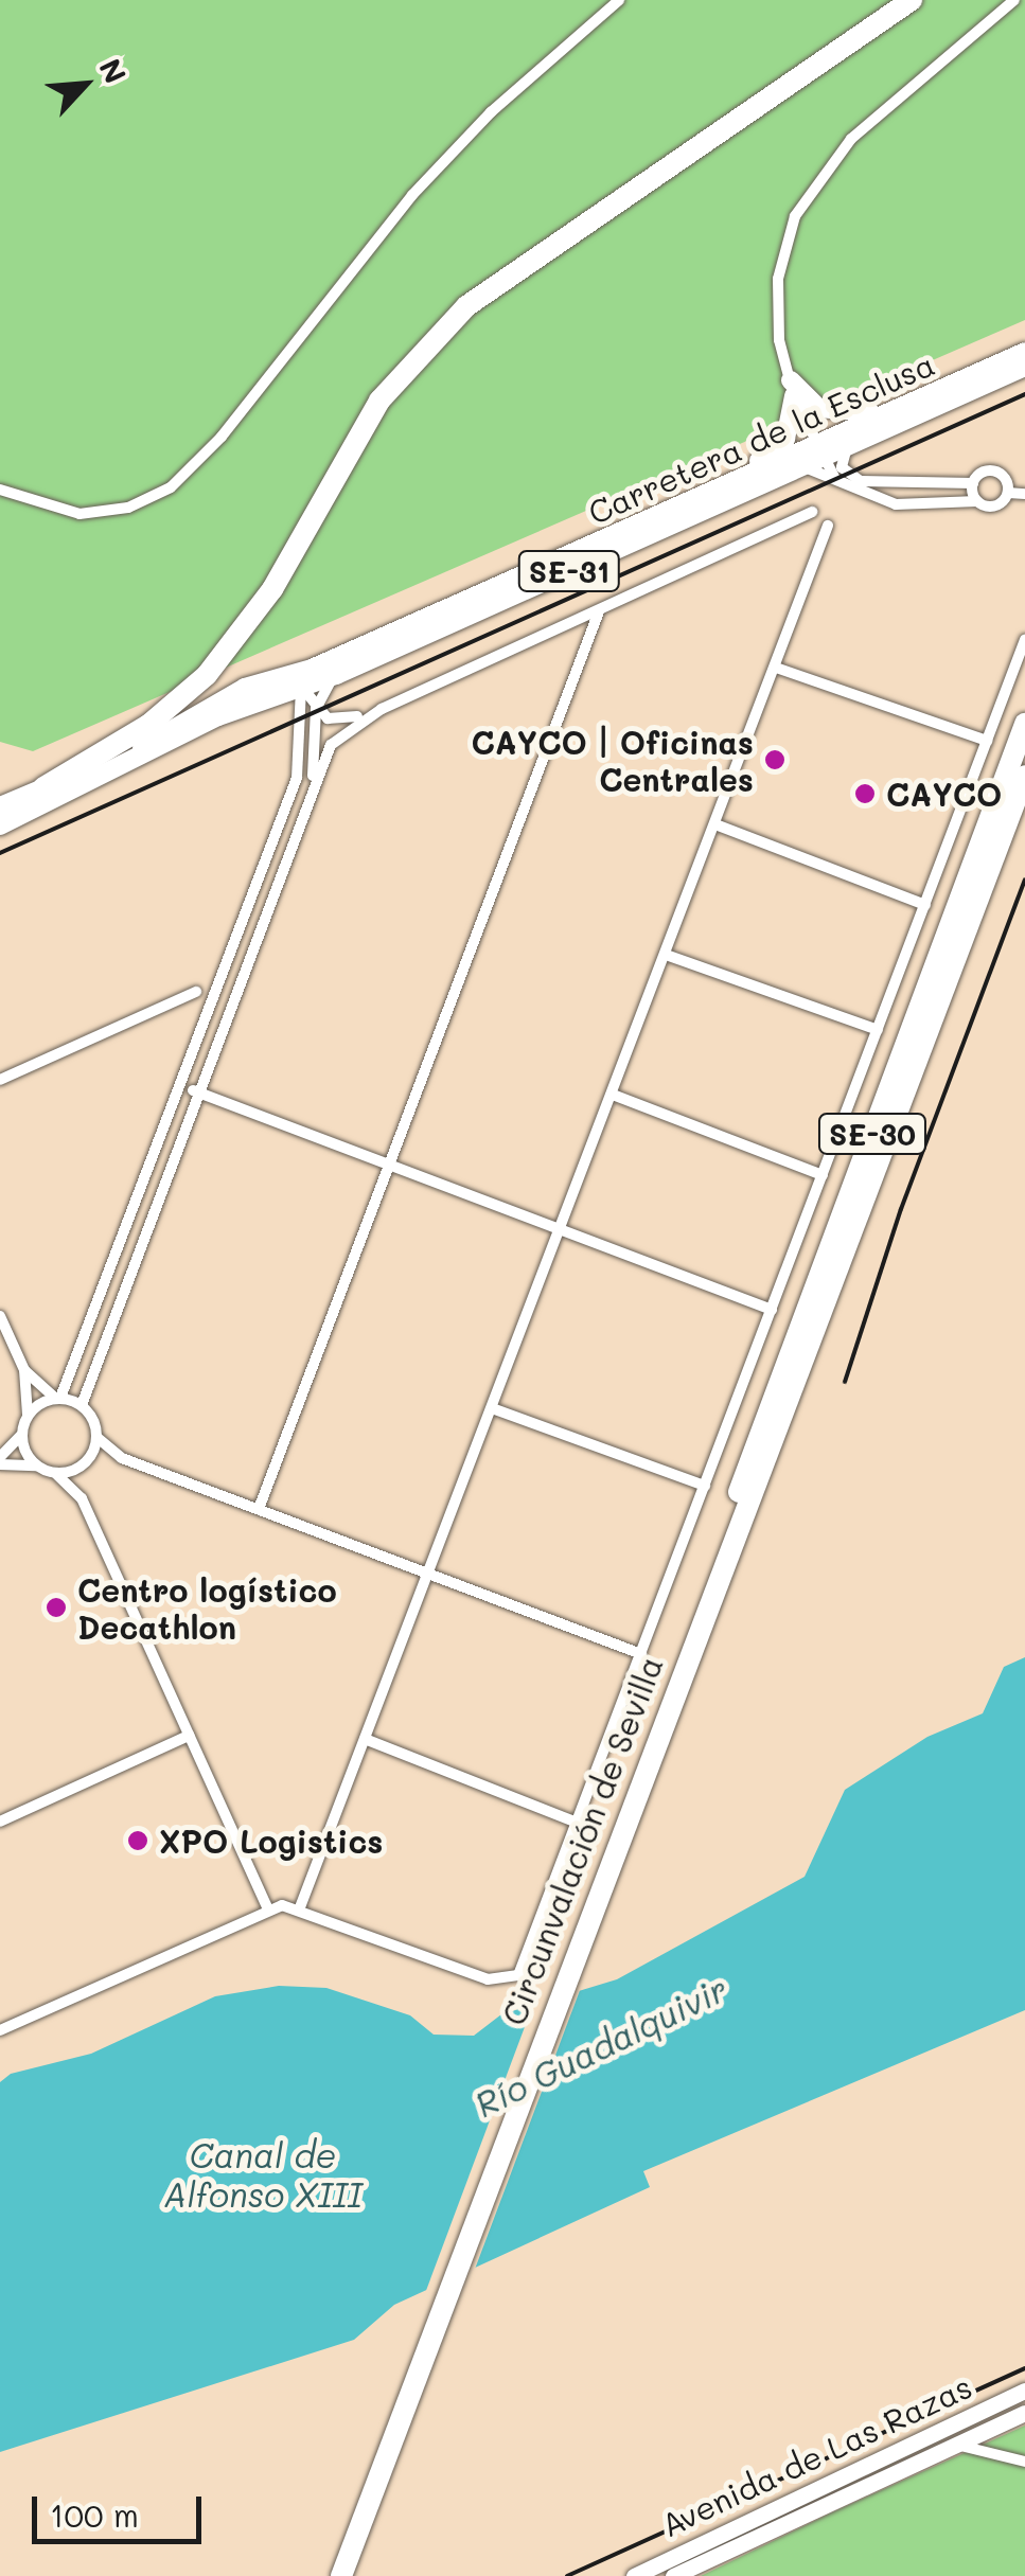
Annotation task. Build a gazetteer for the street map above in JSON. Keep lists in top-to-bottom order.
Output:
{
  "streets": {
    "highway": [
      "Carretera de la Esclusa",
      "SE-31",
      "SE-30",
      "Circunvalación de Sevilla"
    ],
    "main road": ["Avenida de Las Razas"]
  },
  "crossings": [
    ["Carretera de la Esclusa", "SE-31"]
  ],
  "water": ["Río Guadalquivir", "Canal de Alfonso XIII"],
  "places": [
    "CAYCO | Oficinas Centrales",
    "CAYCO",
    "Centro logístico Decathlon",
    "XPO Logistics"
  ],
  "scale_bar": "100 m",
  "north": "top right"
}
